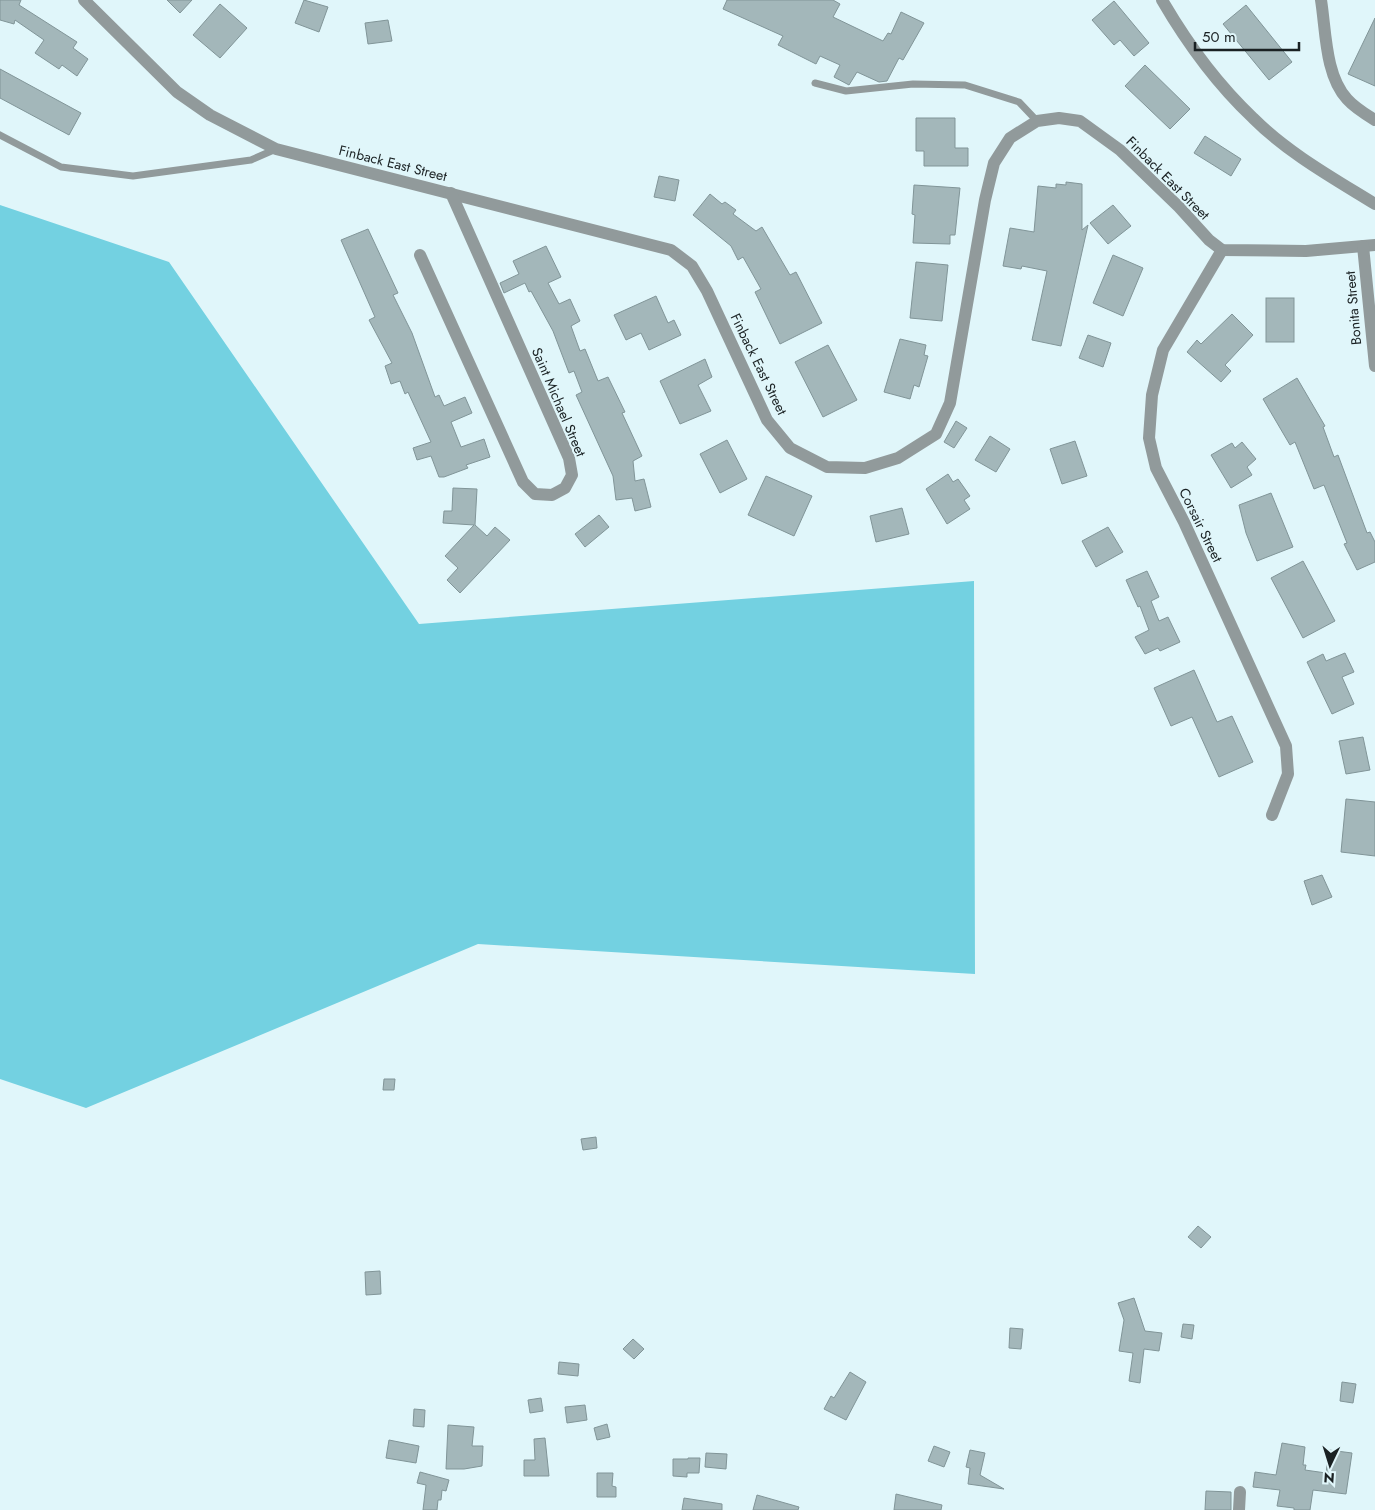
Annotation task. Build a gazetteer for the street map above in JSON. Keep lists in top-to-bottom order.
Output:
{
  "streets": {
    "street": [
      "Finback East Street",
      "Bonita Street",
      "Saint Michael Street",
      "Corsair Street"
    ]
  },
  "crossings": [
    ["Finback East Street", "Saint Michael Street"],
    ["Finback East Street", "Corsair Street"]
  ],
  "scale_bar": "50 m",
  "north": "bottom"
}
